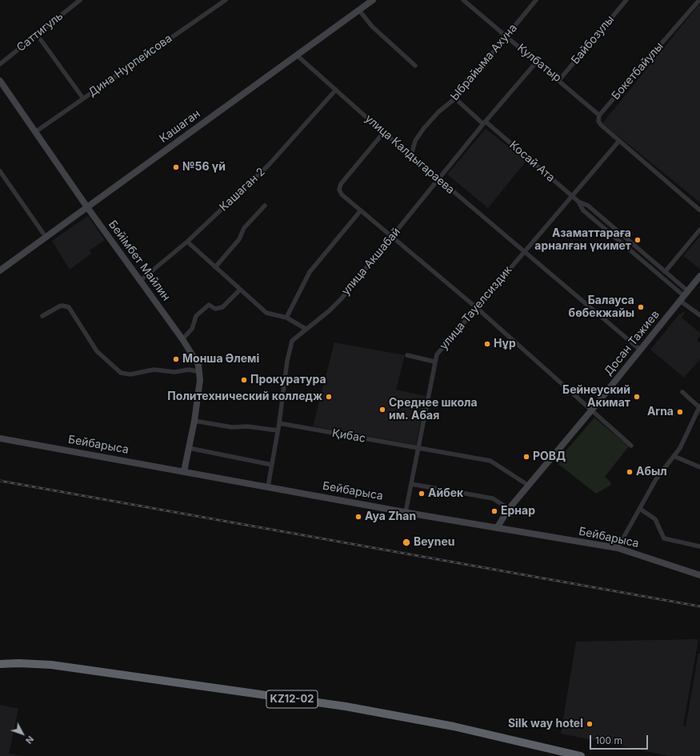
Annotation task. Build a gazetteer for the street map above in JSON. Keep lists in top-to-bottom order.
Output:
{
  "streets": {
    "highway": ["KZ12-02"],
    "street": [
      "Саттигуль",
      "Байбозулы",
      "Ыбрайыма Ахуна",
      "Кулбатыр",
      "Дина Нурпейсова",
      "Бокетбайулы",
      "Кашаган",
      "улица Калдыгараева",
      "Косай Ата",
      "Кашаган 2",
      "Бейімбет Майлин",
      "улица Акшабай",
      "улица Тауелсиздик",
      "Досан Тажиев",
      "Қибас",
      "Бейбарыса"
    ]
  },
  "crossings": [
    ["Байбозулы", "Кулбатыр"],
    ["Ыбрайыма Ахуна", "Кулбатыр"],
    ["Ыбрайыма Ахуна", "улица Калдыгараева"],
    ["Ыбрайыма Ахуна", "Косай Ата"],
    ["Кулбатыр", "Бокетбайулы"],
    ["Кулбатыр", "улица Акшабай"],
    ["Дина Нурпейсова", "Бейімбет Майлин"],
    ["Кашаган", "улица Калдыгараева"],
    ["Кашаган", "Бейімбет Майлин"],
    ["улица Калдыгараева", "Кашаган 2"],
    ["улица Калдыгараева", "улица Акшабай"],
    ["улица Калдыгараева", "улица Тауелсиздик"],
    ["улица Калдыгараева", "Досан Тажиев"],
    ["Косай Ата", "улица Акшабай"],
    ["Косай Ата", "улица Тауелсиздик"],
    ["Косай Ата", "Досан Тажиев"],
    ["Кашаган 2", "Бейімбет Майлин"],
    ["Бейімбет Майлин", "Бейбарыса"],
    ["улица Акшабай", "Қибас"],
    ["улица Акшабай", "Бейбарыса"],
    ["улица Тауелсиздик", "Қибас"],
    ["улица Тауелсиздик", "Бейбарыса"],
    ["Досан Тажиев", "Қибас"],
    ["Досан Тажиев", "Бейбарыса"]
  ],
  "places": [
    "№56 үй",
    "Азаматтараға арналған үкимет",
    "Балауса бөбекжайы",
    "Нұр",
    "Монша Әлемі",
    "Прокуратура",
    "Политехнический колледж",
    "Бейнеуский Акимат",
    "Среднее школа им. Абая",
    "Arna",
    "РОВД",
    "Абыл",
    "Айбек",
    "Ернар",
    "Aya Zhan",
    "Beyneu",
    "Silk way hotel"
  ],
  "scale_bar": "100 m",
  "north": "bottom right"
}
